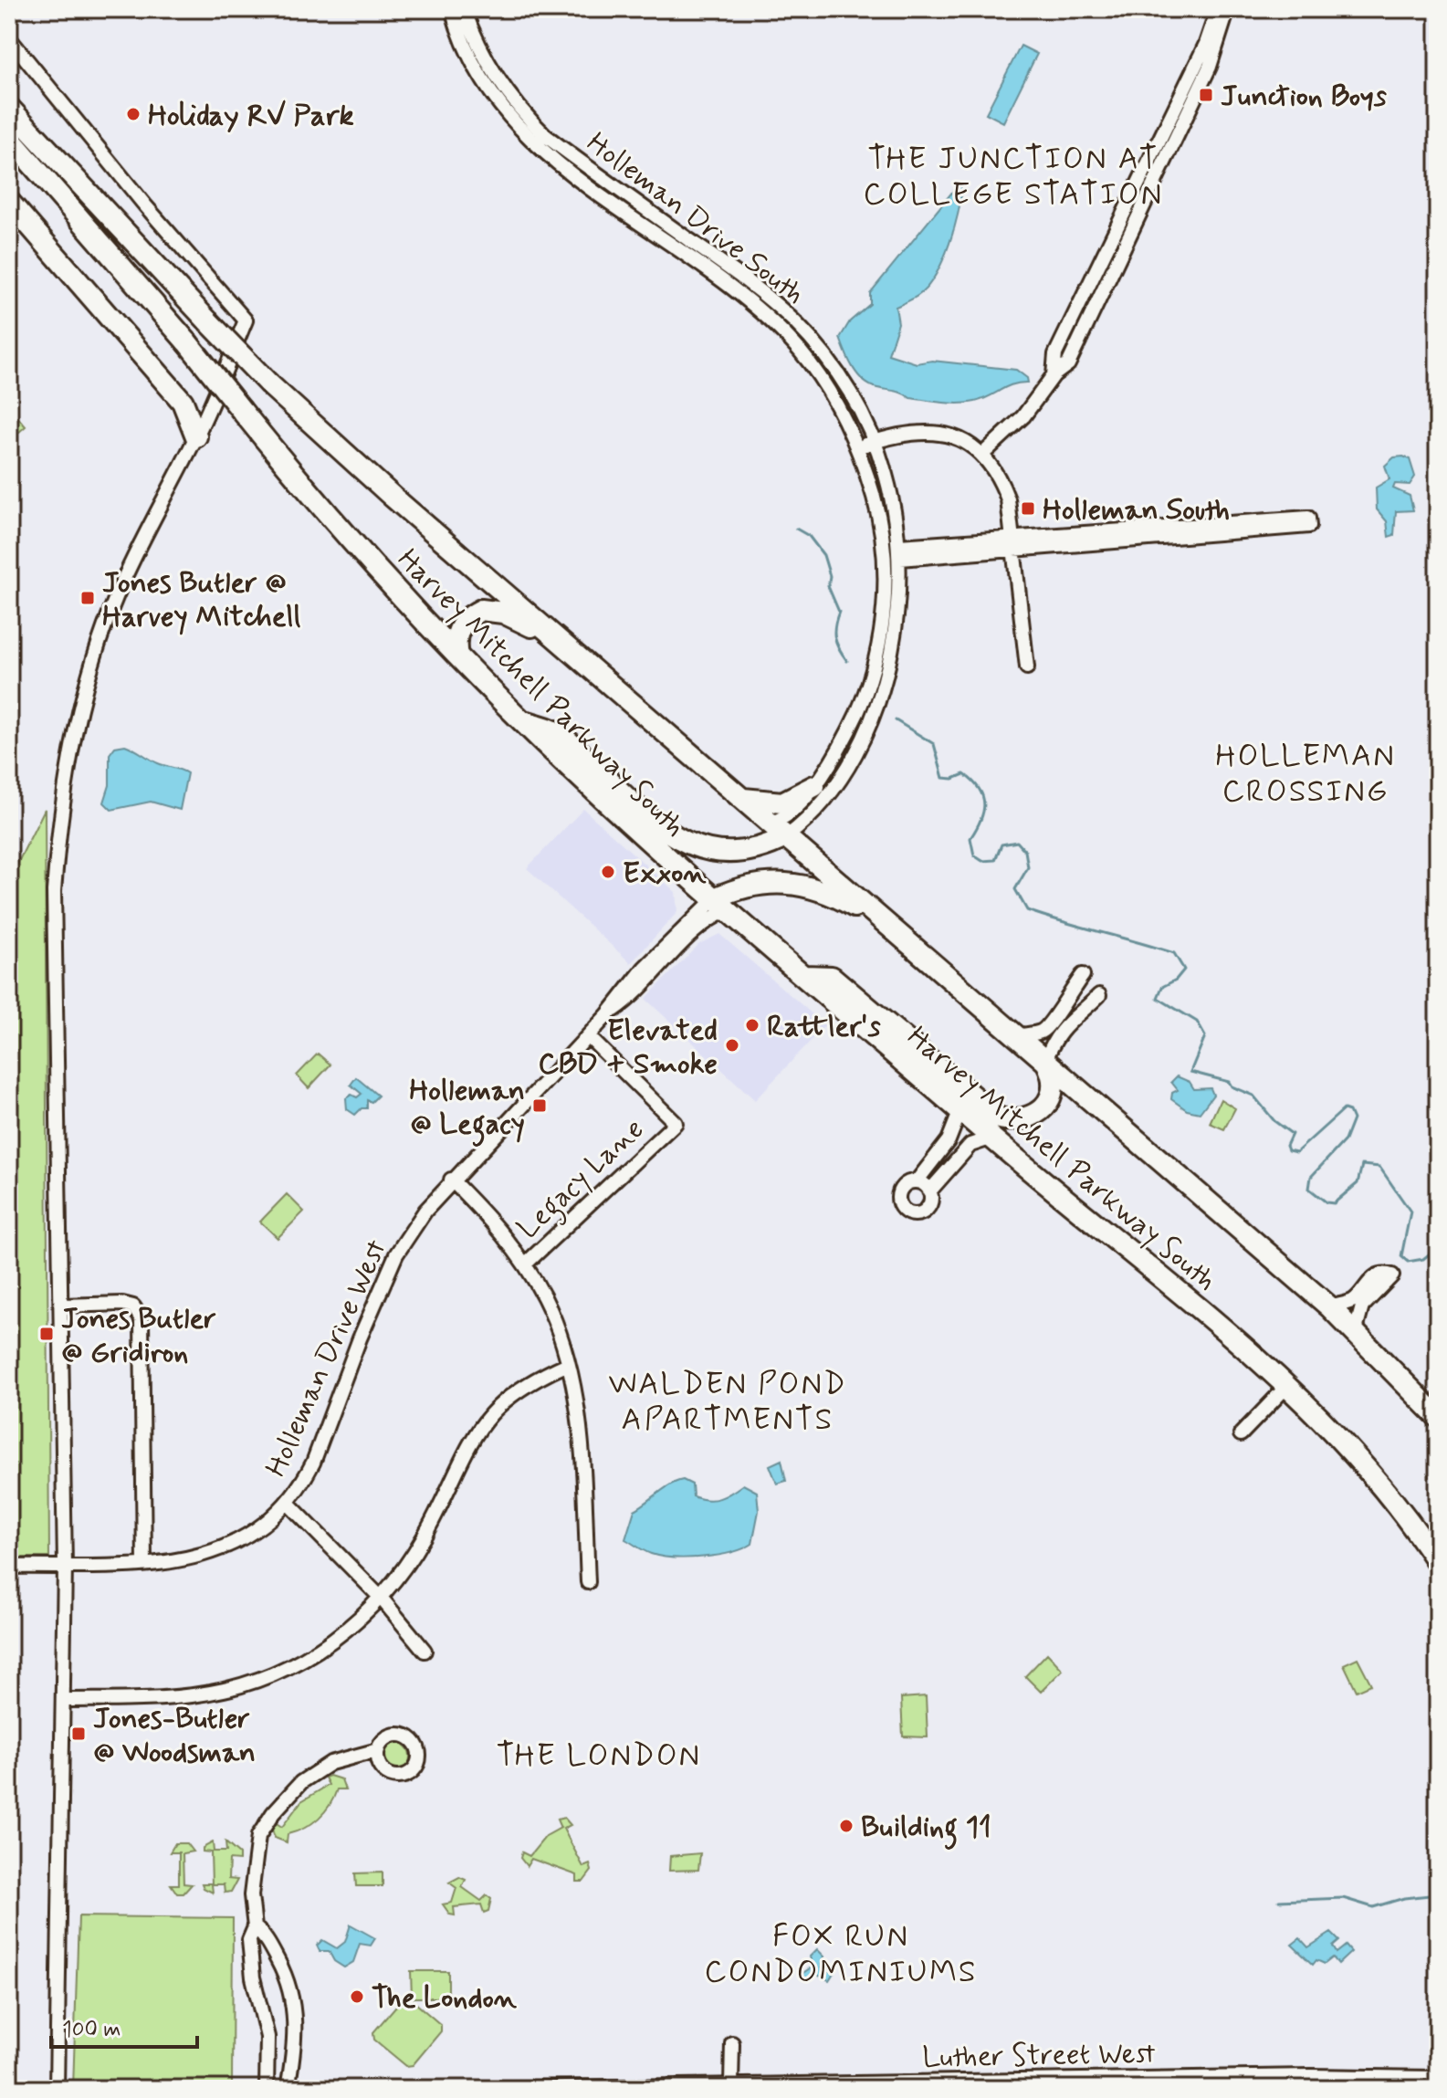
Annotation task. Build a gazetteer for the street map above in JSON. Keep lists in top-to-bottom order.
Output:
{
  "streets": {
    "highway": ["Harvey Mitchell Parkway South"],
    "street": [
      "Holleman Drive South",
      "Legacy Lane",
      "Holleman Drive West",
      "Luther Street West"
    ]
  },
  "crossings": [
    ["Holleman Drive South", "Harvey Mitchell Parkway South"],
    ["Harvey Mitchell Parkway South", "Holleman Drive West"],
    ["Legacy Lane", "Holleman Drive West"]
  ],
  "districts": [
    "THE JUNCTION AT COLLEGE STATION",
    "HOLLEMAN CROSSING",
    "WALDEN POND APARTMENTS",
    "THE LONDON",
    "FOX RUN CONDOMINIUMS"
  ],
  "places": {
    "transit": [
      "Junction Boys",
      "Holleman South",
      "Jones Butler @ Harvey Mitchell",
      "Holleman @ Legacy",
      "Jones Butler @ Gridiron",
      "Jones-Butler @ Woodsman"
    ],
    "other": [
      "Holiday RV Park",
      "Exxon",
      "Rattler's",
      "Elevated CBD + Smoke",
      "Building 11",
      "The London"
    ]
  },
  "scale_bar": "100 m"
}
